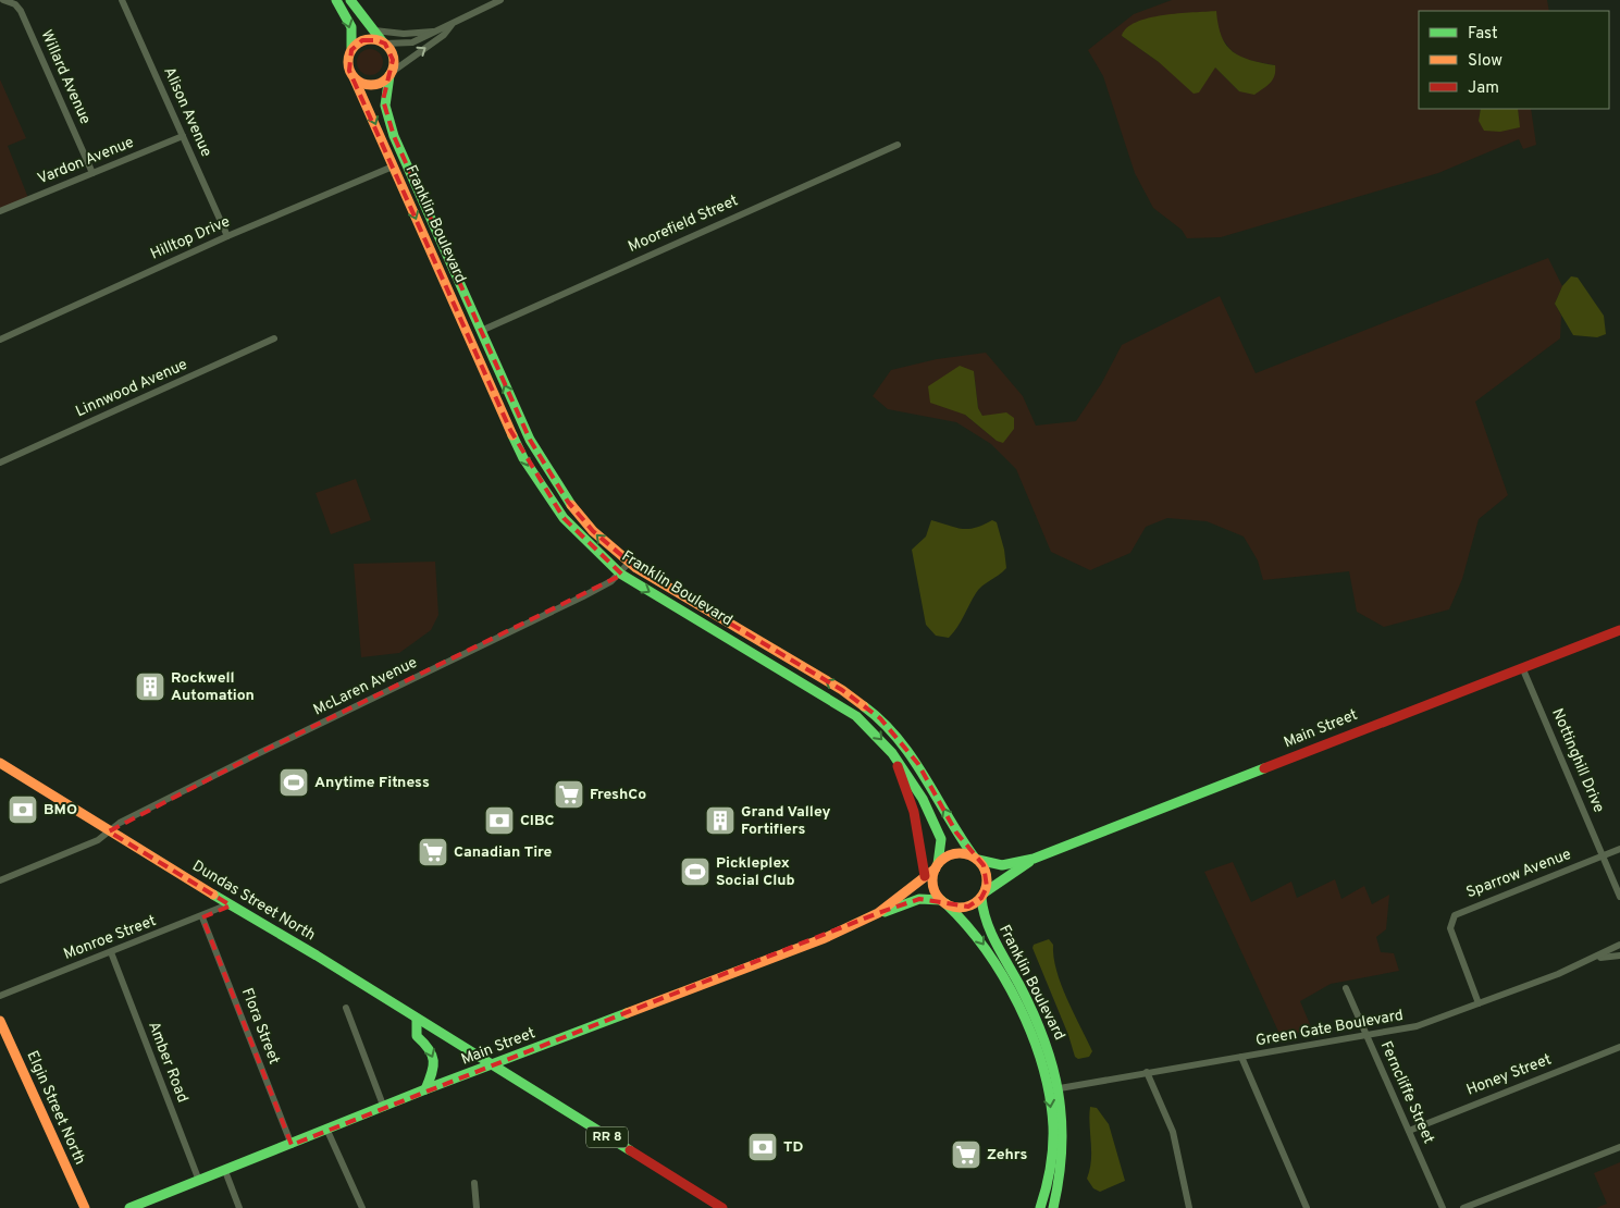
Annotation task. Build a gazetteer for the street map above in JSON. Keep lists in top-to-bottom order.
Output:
{
  "streets": {
    "main road": [
      "Franklin Boulevard",
      "Main Street",
      "Dundas Street North",
      "Elgin Street North",
      "RR 8"
    ],
    "street": [
      "Willard Avenue",
      "Alison Avenue",
      "Vardon Avenue",
      "Moorefield Street",
      "Hilltop Drive",
      "Linnwood Avenue",
      "McLaren Avenue",
      "Nottinghill Drive",
      "Sparrow Avenue",
      "Monroe Street",
      "Flora Street",
      "Green Gate Boulevard",
      "Amber Road",
      "Honey Street",
      "Ferncliffe Street"
    ]
  },
  "crossings": [
    ["Willard Avenue", "Vardon Avenue"],
    ["Alison Avenue", "Vardon Avenue"],
    ["Alison Avenue", "Hilltop Drive"],
    ["Franklin Boulevard", "Moorefield Street"],
    ["Franklin Boulevard", "Hilltop Drive"],
    ["Franklin Boulevard", "McLaren Avenue"],
    ["Franklin Boulevard", "Main Street"],
    ["Franklin Boulevard", "Green Gate Boulevard"],
    ["McLaren Avenue", "Dundas Street North"],
    ["Main Street", "Nottinghill Drive"],
    ["Main Street", "Dundas Street North"],
    ["Main Street", "Flora Street"],
    ["Main Street", "Amber Road"],
    ["Main Street", "RR 8"],
    ["Nottinghill Drive", "Sparrow Avenue"],
    ["Sparrow Avenue", "Green Gate Boulevard"],
    ["Dundas Street North", "Monroe Street"],
    ["Dundas Street North", "RR 8"],
    ["Monroe Street", "Flora Street"],
    ["Monroe Street", "Amber Road"],
    ["Green Gate Boulevard", "Ferncliffe Street"],
    ["Honey Street", "Ferncliffe Street"]
  ],
  "places": {
    "building": ["Rockwell Automation", "Grand Valley Fortifiers"],
    "sports": ["Anytime Fitness", "Pickleplex Social Club"],
    "supermarket": ["FreshCo", "Canadian Tire", "Zehrs"],
    "bank": ["BMO", "CIBC", "TD"]
  },
  "legend": ["Fast", "Slow", "Jam"]
}
